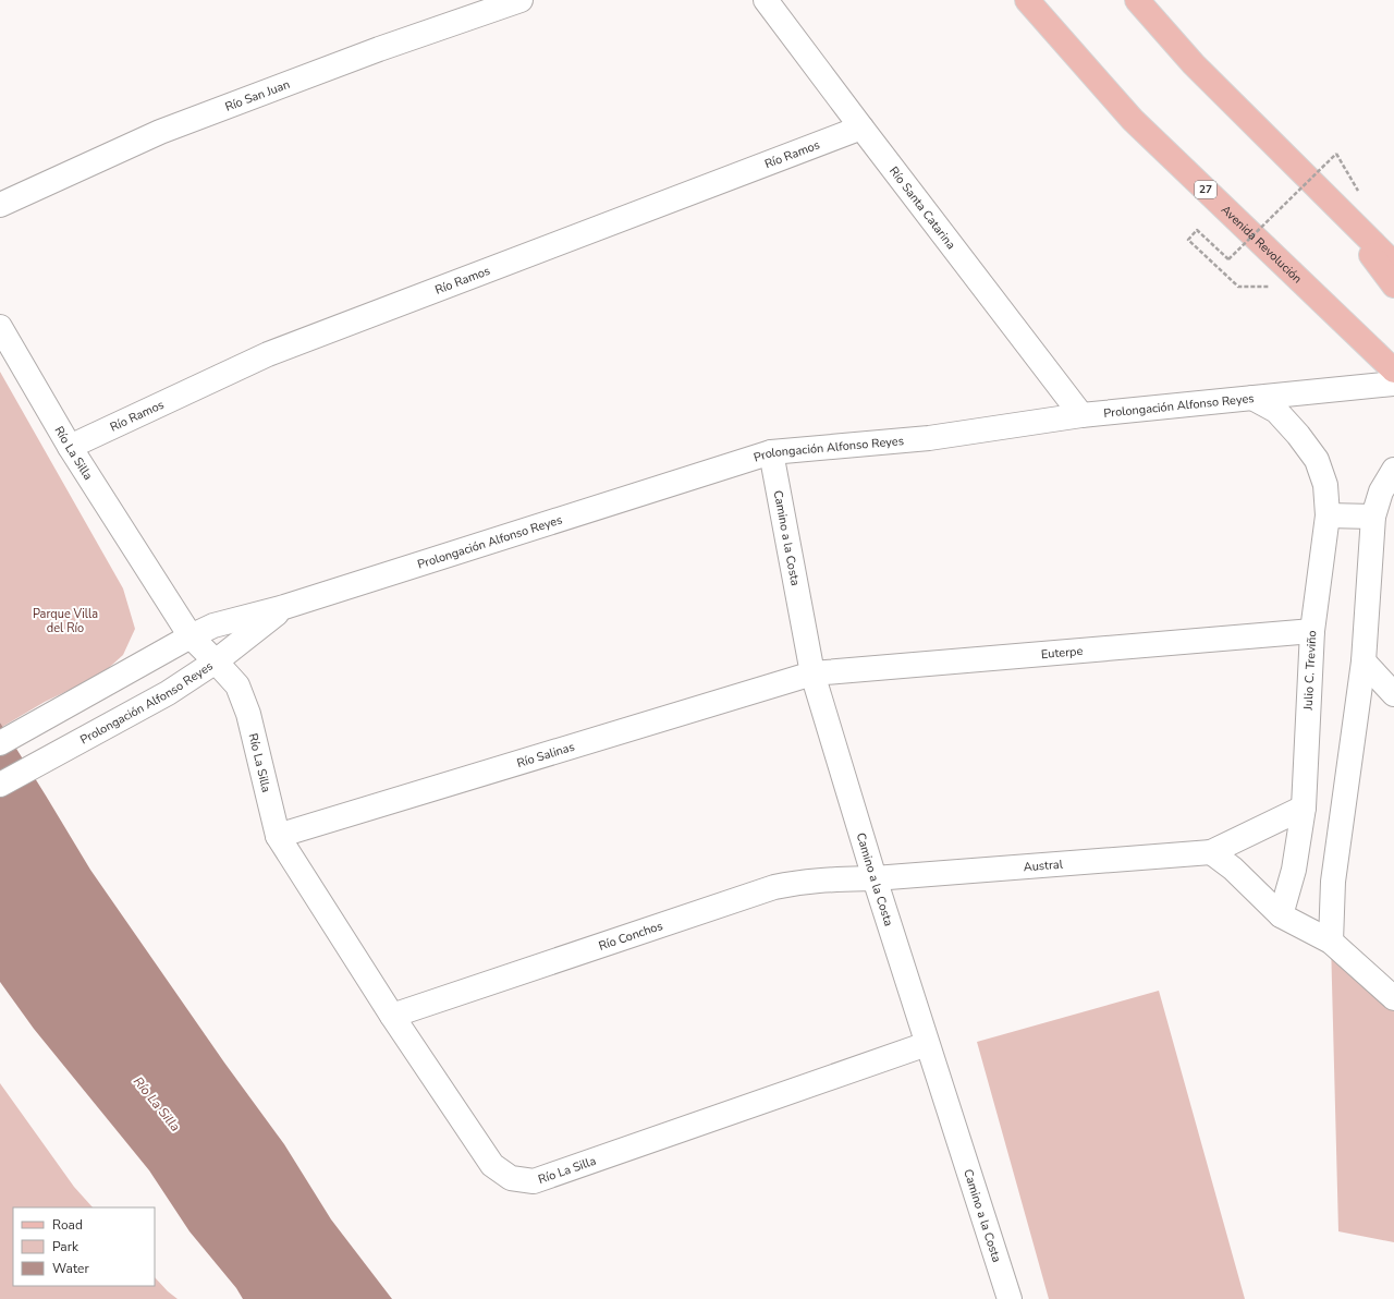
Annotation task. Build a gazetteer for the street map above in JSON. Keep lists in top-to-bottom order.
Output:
{
  "streets": {
    "main road": ["27", "Avenida Revolución"],
    "street": [
      "Río San Juan",
      "Río Ramos",
      "Río Santa Catarina",
      "Prolongación Alfonso Reyes",
      "Río La Silla",
      "Camino a la Costa",
      "Euterpe",
      "Julio C. Treviño",
      "Río Salinas",
      "Austral",
      "Río Conchos"
    ]
  },
  "crossings": [
    ["Río Ramos", "Río Santa Catarina"],
    ["Río Ramos", "Río La Silla"],
    ["Río Santa Catarina", "Prolongación Alfonso Reyes"],
    ["Prolongación Alfonso Reyes", "Río La Silla"],
    ["Prolongación Alfonso Reyes", "Camino a la Costa"],
    ["Prolongación Alfonso Reyes", "Julio C. Treviño"],
    ["Río La Silla", "Camino a la Costa"],
    ["Río La Silla", "Río Salinas"],
    ["Río La Silla", "Río Conchos"],
    ["Camino a la Costa", "Euterpe"],
    ["Camino a la Costa", "Río Salinas"],
    ["Camino a la Costa", "Austral"],
    ["Camino a la Costa", "Río Conchos"],
    ["Euterpe", "Julio C. Treviño"],
    ["Euterpe", "Río Salinas"],
    ["Julio C. Treviño", "Austral"],
    ["Austral", "Río Conchos"]
  ],
  "water": ["Río La Silla"],
  "parks": ["Parque Villa del Río"],
  "legend": ["Road", "Park", "Water"]
}
